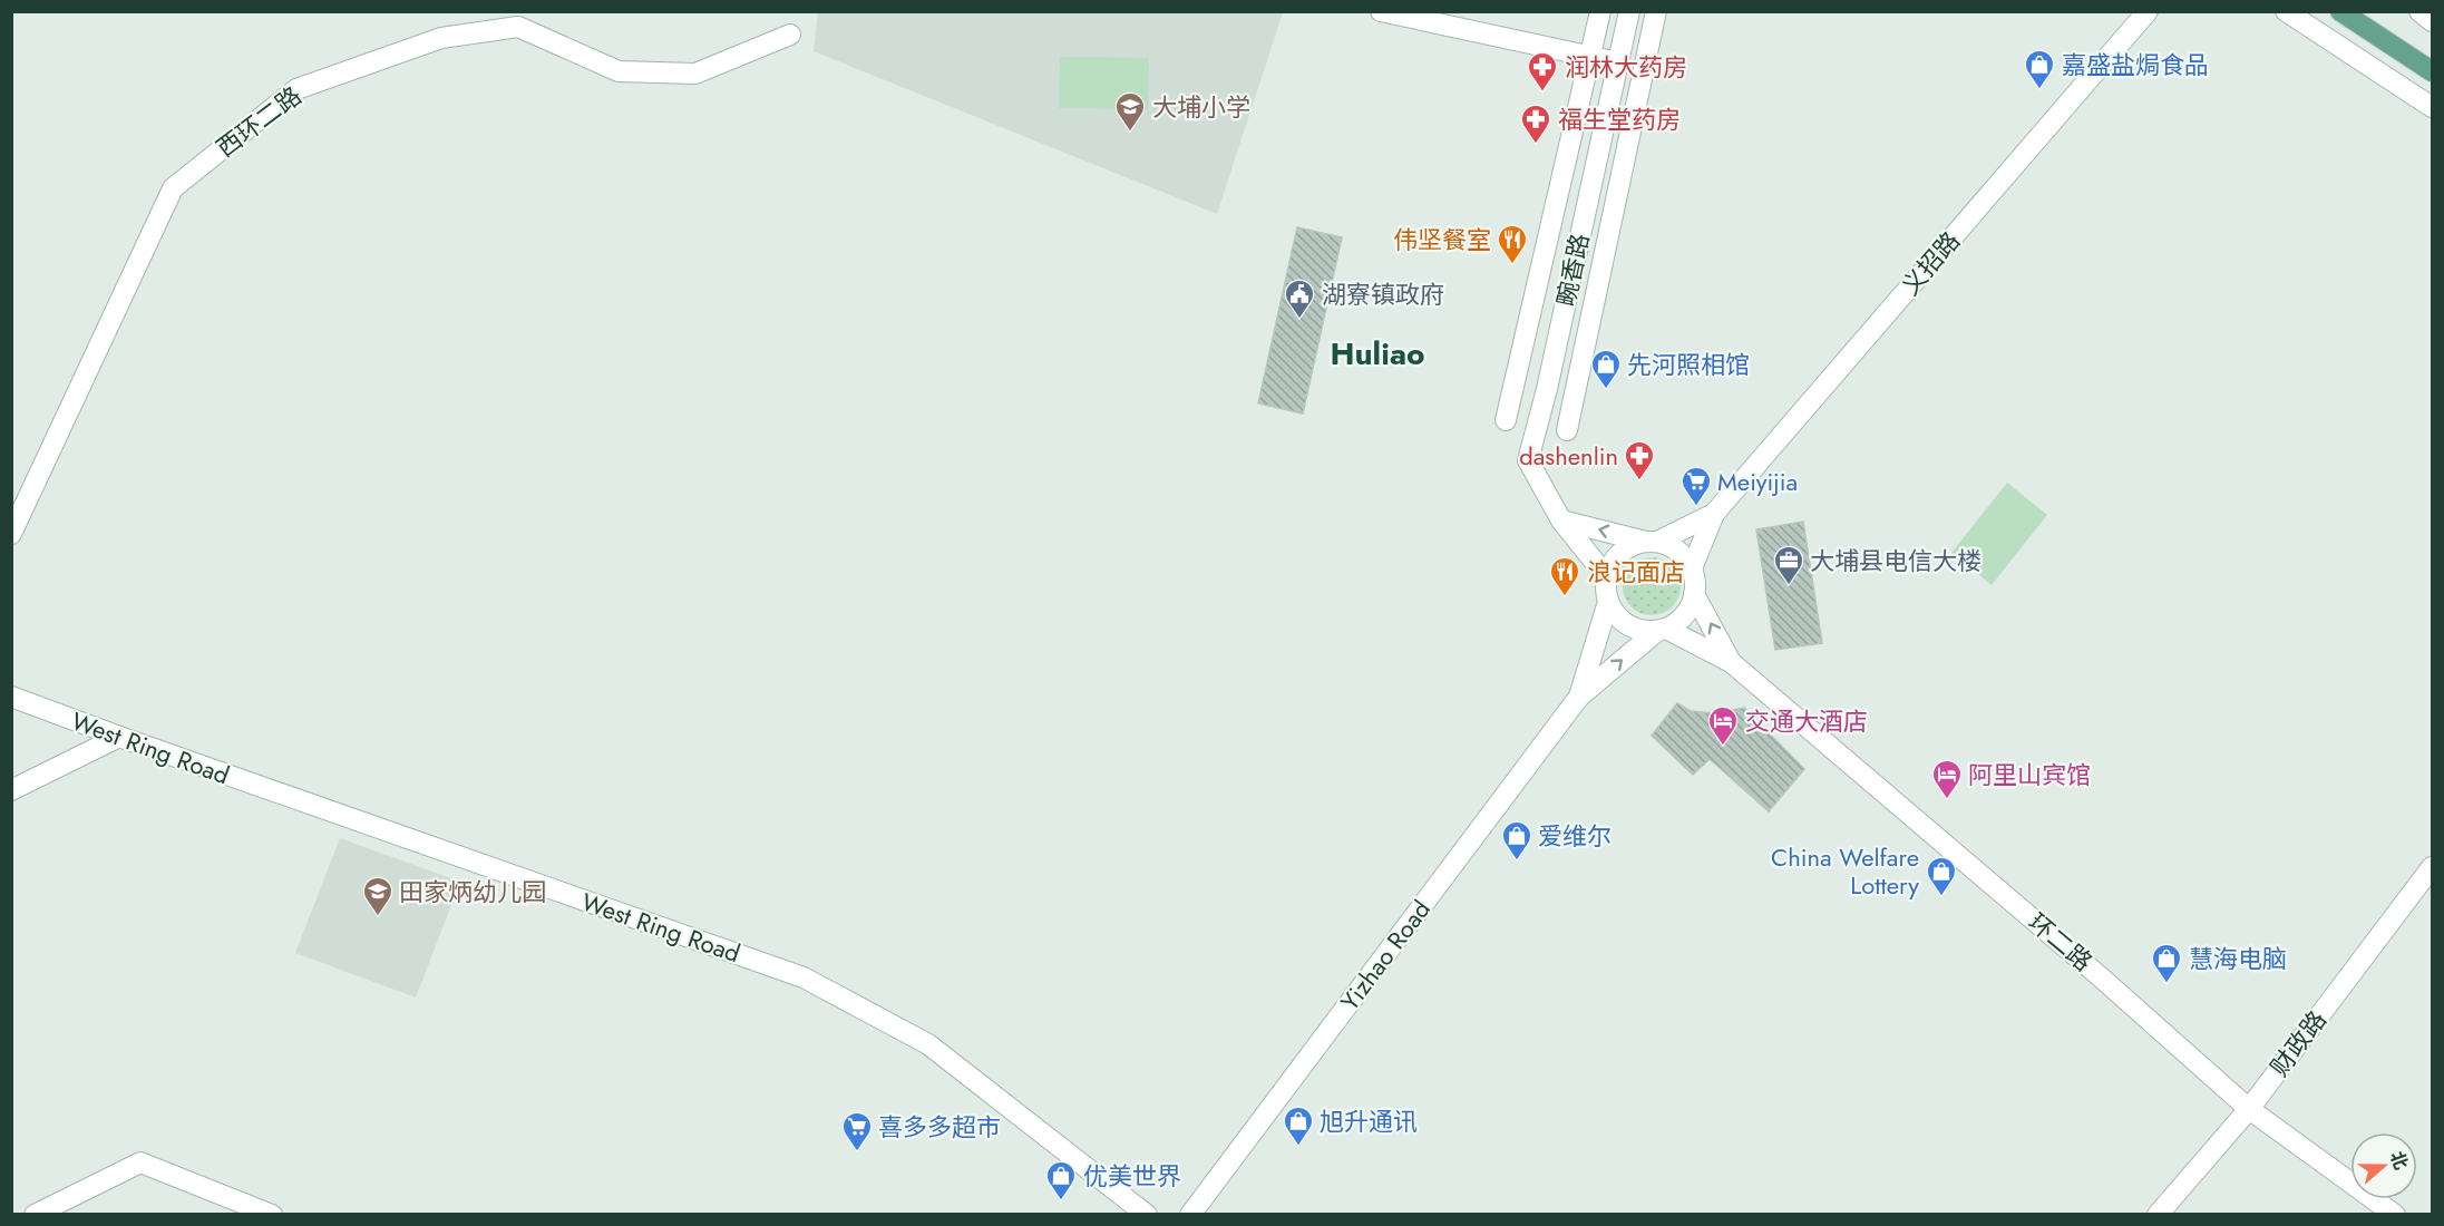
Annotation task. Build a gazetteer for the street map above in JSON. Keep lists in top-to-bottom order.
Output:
{
  "streets": {
    "street": [
      "西环二路",
      "义招路",
      "畹香路",
      "West Ring Road",
      "环二路",
      "Yizhao Road",
      "财政路"
    ]
  },
  "crossings": [
    ["环二路", "财政路"]
  ],
  "districts": ["Huliao"],
  "places": {
    "shop": [
      "嘉盛盐焗食品",
      "先河照相馆",
      "爱维尔",
      "China Welfare Lottery",
      "慧海电脑",
      "旭升通讯",
      "优美世界"
    ],
    "pharmacy": ["润林大药房", "福生堂药房", "dashenlin"],
    "school or university": ["大埔小学", "田家炳幼儿园"],
    "restaurant": ["伟坚餐室", "浪记面店"],
    "public building": ["湖寮镇政府"],
    "supermarket": ["Meiyijia", "喜多多超市"],
    "office": ["大埔县电信大楼"],
    "hotel": ["交通大酒店", "阿里山宾馆"]
  },
  "north": "right"
}
